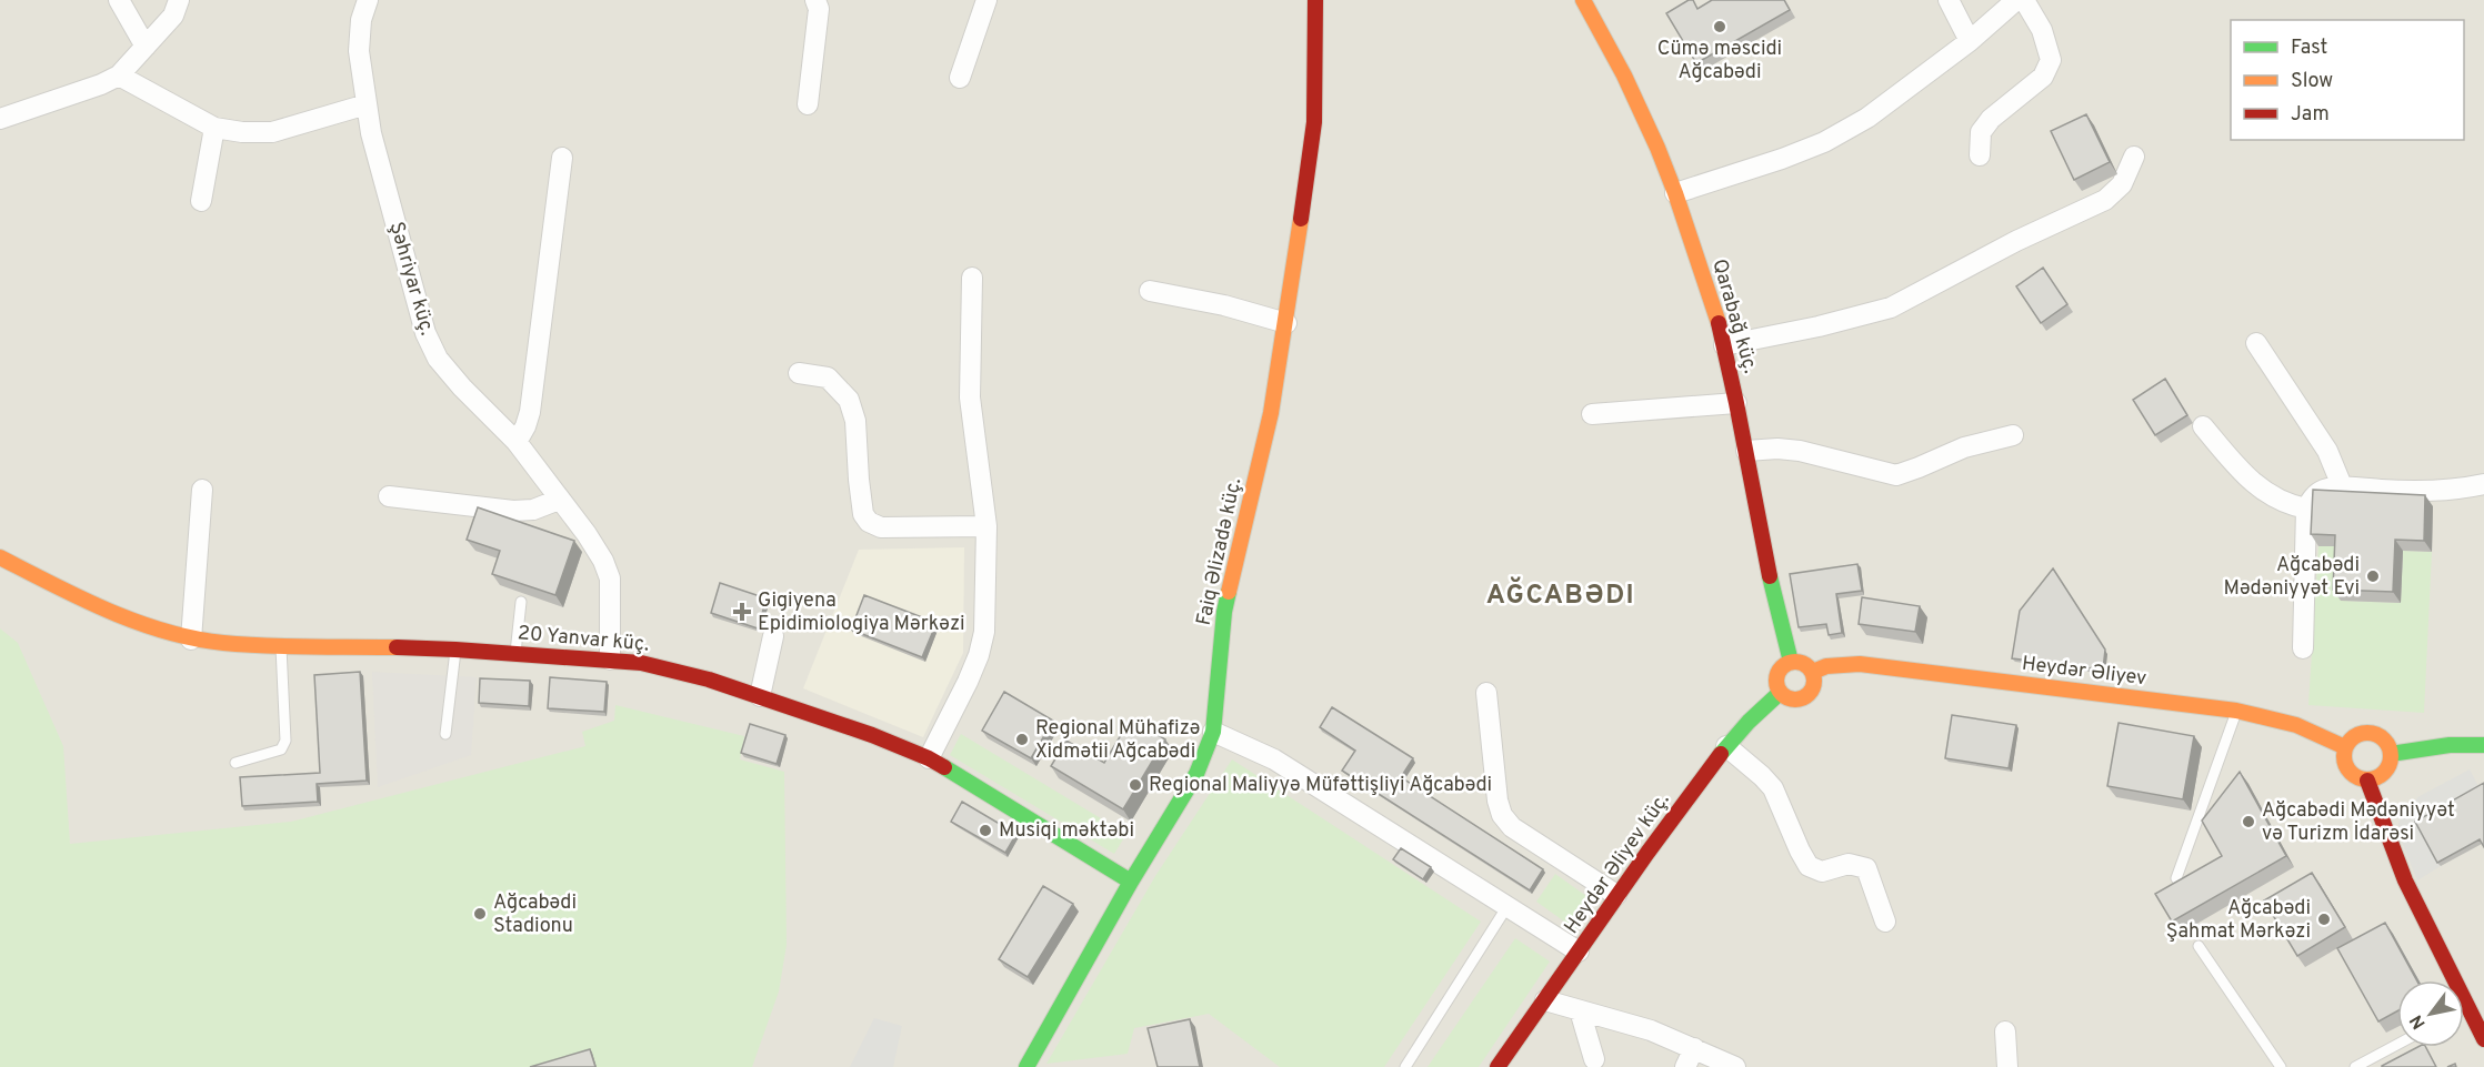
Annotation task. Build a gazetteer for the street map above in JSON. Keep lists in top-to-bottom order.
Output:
{
  "streets": {
    "street": [
      "Şəhriyar küç.",
      "Qarabağ küç.",
      "Faiq Əlizadə küç.",
      "20 Yanvar küç.",
      "Heydər Əliyev",
      "Heydər Əliyev küç."
    ]
  },
  "crossings": [
    ["Şəhriyar küç.", "20 Yanvar küç."],
    ["Qarabağ küç.", "Heydər Əliyev"],
    ["Qarabağ küç.", "Heydər Əliyev küç."],
    ["Faiq Əlizadə küç.", "20 Yanvar küç."],
    ["Heydər Əliyev", "Heydər Əliyev küç."]
  ],
  "districts": ["AĞCABƏDI"],
  "places": {
    "other": [
      "Cümə məscidi Ağcabədi",
      "Ağcabədi Mədəniyyət Evi",
      "Regional Mühafizə Xidmətii Ağcabədi",
      "Regional Maliyyə Müfəttişliyi Ağcabədi",
      "Ağcabədi Mədəniyyət və Turizm İdarəsi",
      "Musiqi məktəbi",
      "Ağcabədi Stadionu",
      "Ağcabədi Şahmat Mərkəzi"
    ],
    "health": ["Gigiyena Epidimiologiya Mərkəzi"]
  },
  "legend": ["Fast", "Slow", "Jam"],
  "north": "bottom left"
}
